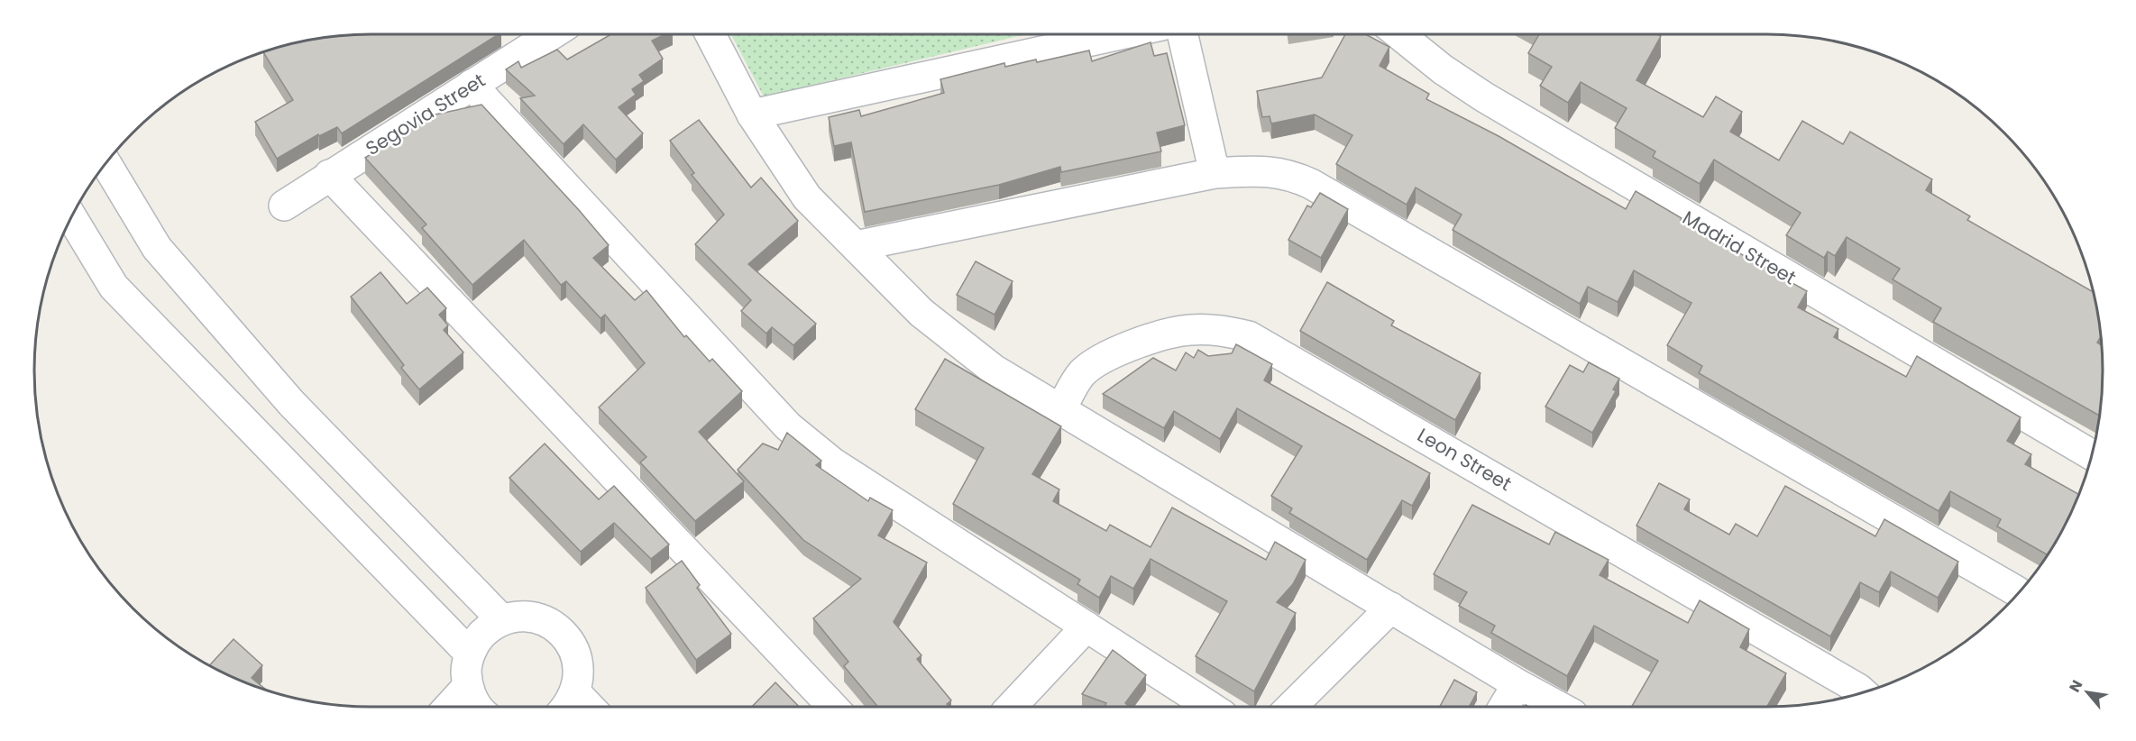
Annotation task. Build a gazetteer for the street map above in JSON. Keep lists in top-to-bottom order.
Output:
{
  "streets": {
    "street": ["Segovia Street", "Madrid Street", "Leon Street"]
  },
  "north": "top left"
}
